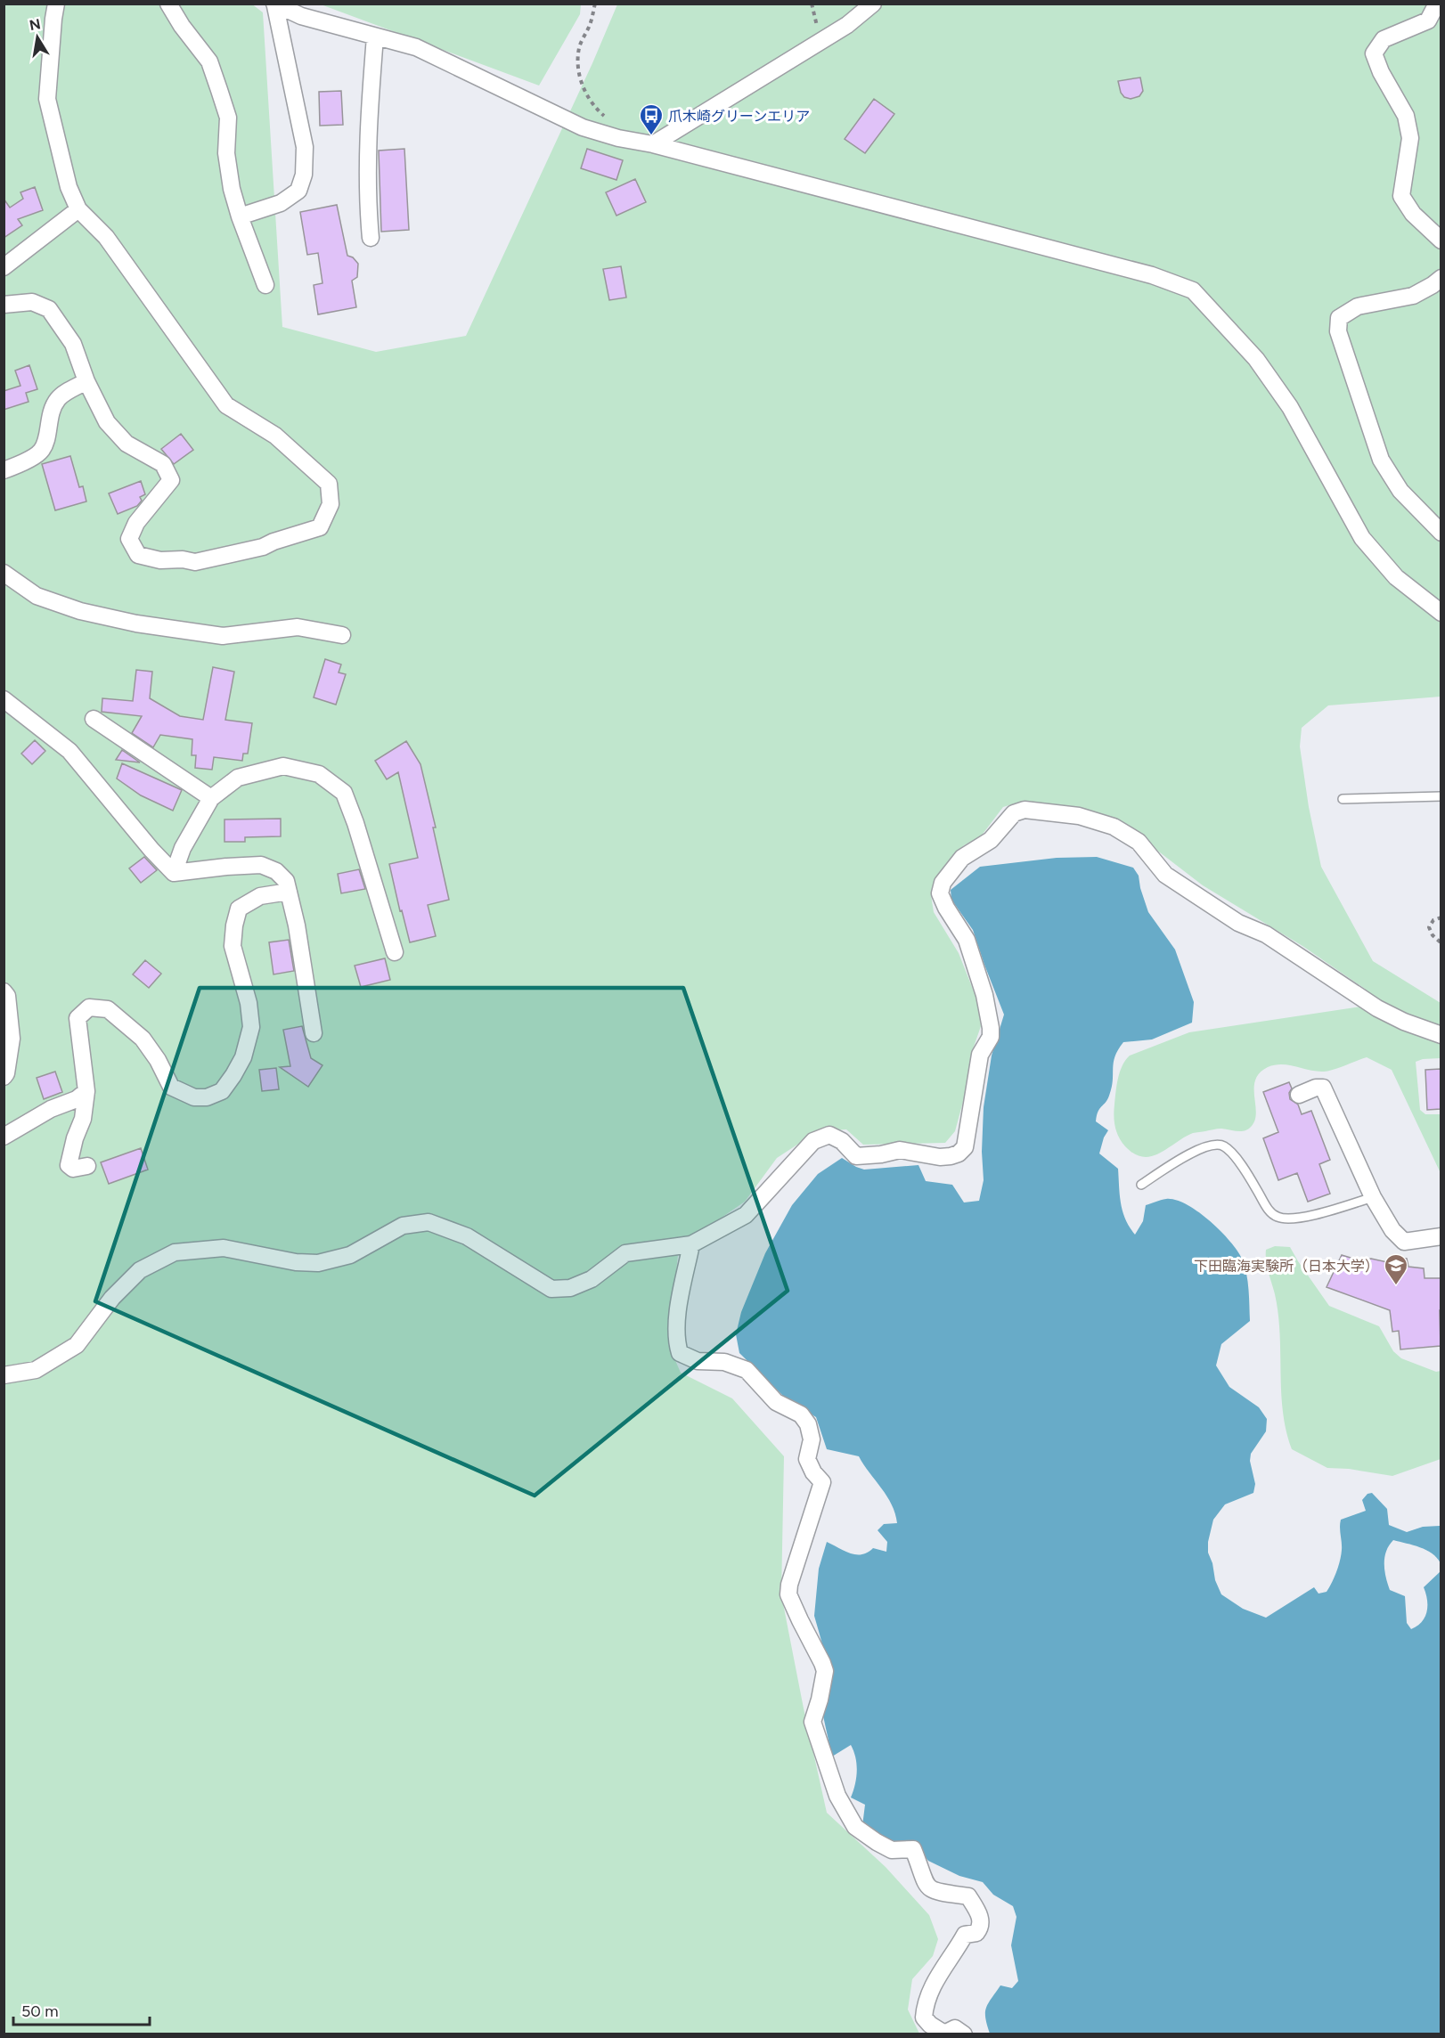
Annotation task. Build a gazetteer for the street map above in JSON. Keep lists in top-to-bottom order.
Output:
{
  "places": {
    "bus stop": ["爪木崎グリーンエリア"],
    "school or university": ["下田臨海実験所（日本大学）"]
  },
  "scale_bar": "50 m",
  "north": "top"
}
